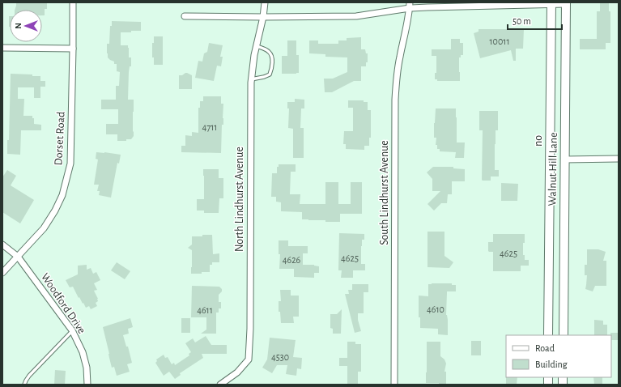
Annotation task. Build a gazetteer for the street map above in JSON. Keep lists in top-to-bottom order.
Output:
{
  "streets": {
    "main road": ["no", "Walnut Hill Lane"],
    "street": [
      "Dorset Road",
      "South Lindhurst Avenue",
      "North Lindhurst Avenue",
      "Woodford Drive"
    ]
  },
  "crossings": [
    ["Dorset Road", "Woodford Drive"],
    ["no", "Walnut Hill Lane"]
  ],
  "house_numbers": [
    "10011",
    "4711",
    "4625",
    "4625",
    "4626",
    "4610",
    "4611",
    "4530"
  ],
  "legend": ["Road", "Building"],
  "scale_bar": "50 m",
  "north": "left"
}
